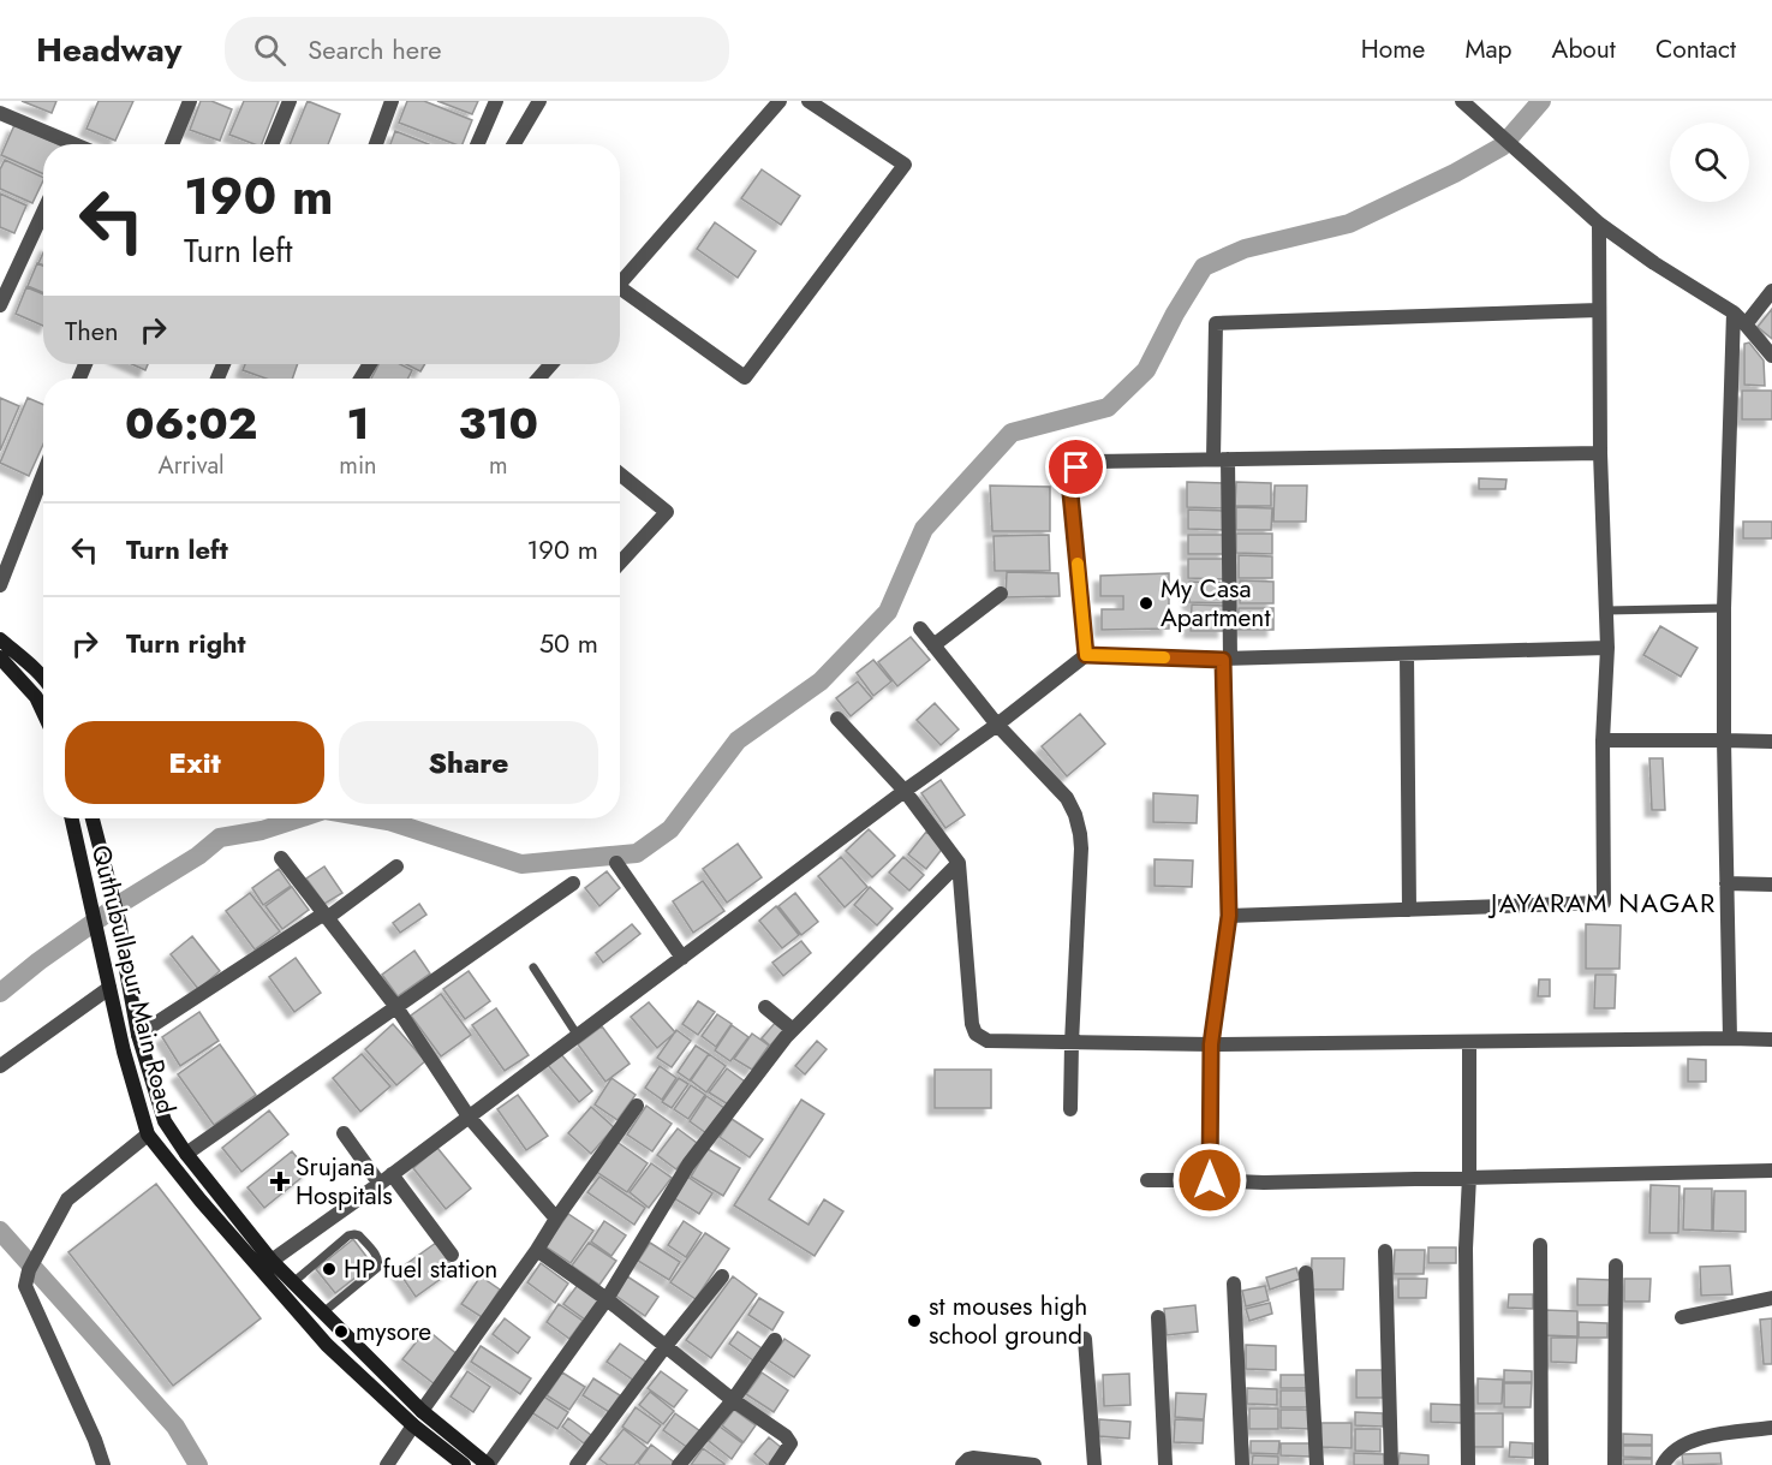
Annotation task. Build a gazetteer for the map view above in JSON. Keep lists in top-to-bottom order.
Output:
{
  "streets": {
    "main road": ["Quthubullapur Main Road"]
  },
  "districts": ["JAYARAM NAGAR"],
  "places": {
    "other": [
      "My Casa Apartment",
      "HP fuel station",
      "st mouses high school ground",
      "mysore"
    ],
    "health": ["Srujana Hospitals"]
  },
  "page": {
    "header": "Headway",
    "search": "Search here",
    "nav": [
      "Home",
      "Map",
      "About",
      "Contact"
    ],
    "turn": ["190 m", "Turn left"],
    "then": "Then",
    "eta": [
      "06:02",
      "Arrival",
      "1",
      "min",
      "310",
      "m"
    ],
    "list": [
      {
        "name": "Turn left",
        "value": "190 m"
      },
      {
        "name": "Turn right",
        "value": "50 m"
      }
    ],
    "buttons": ["Exit", "Share"]
  }
}
